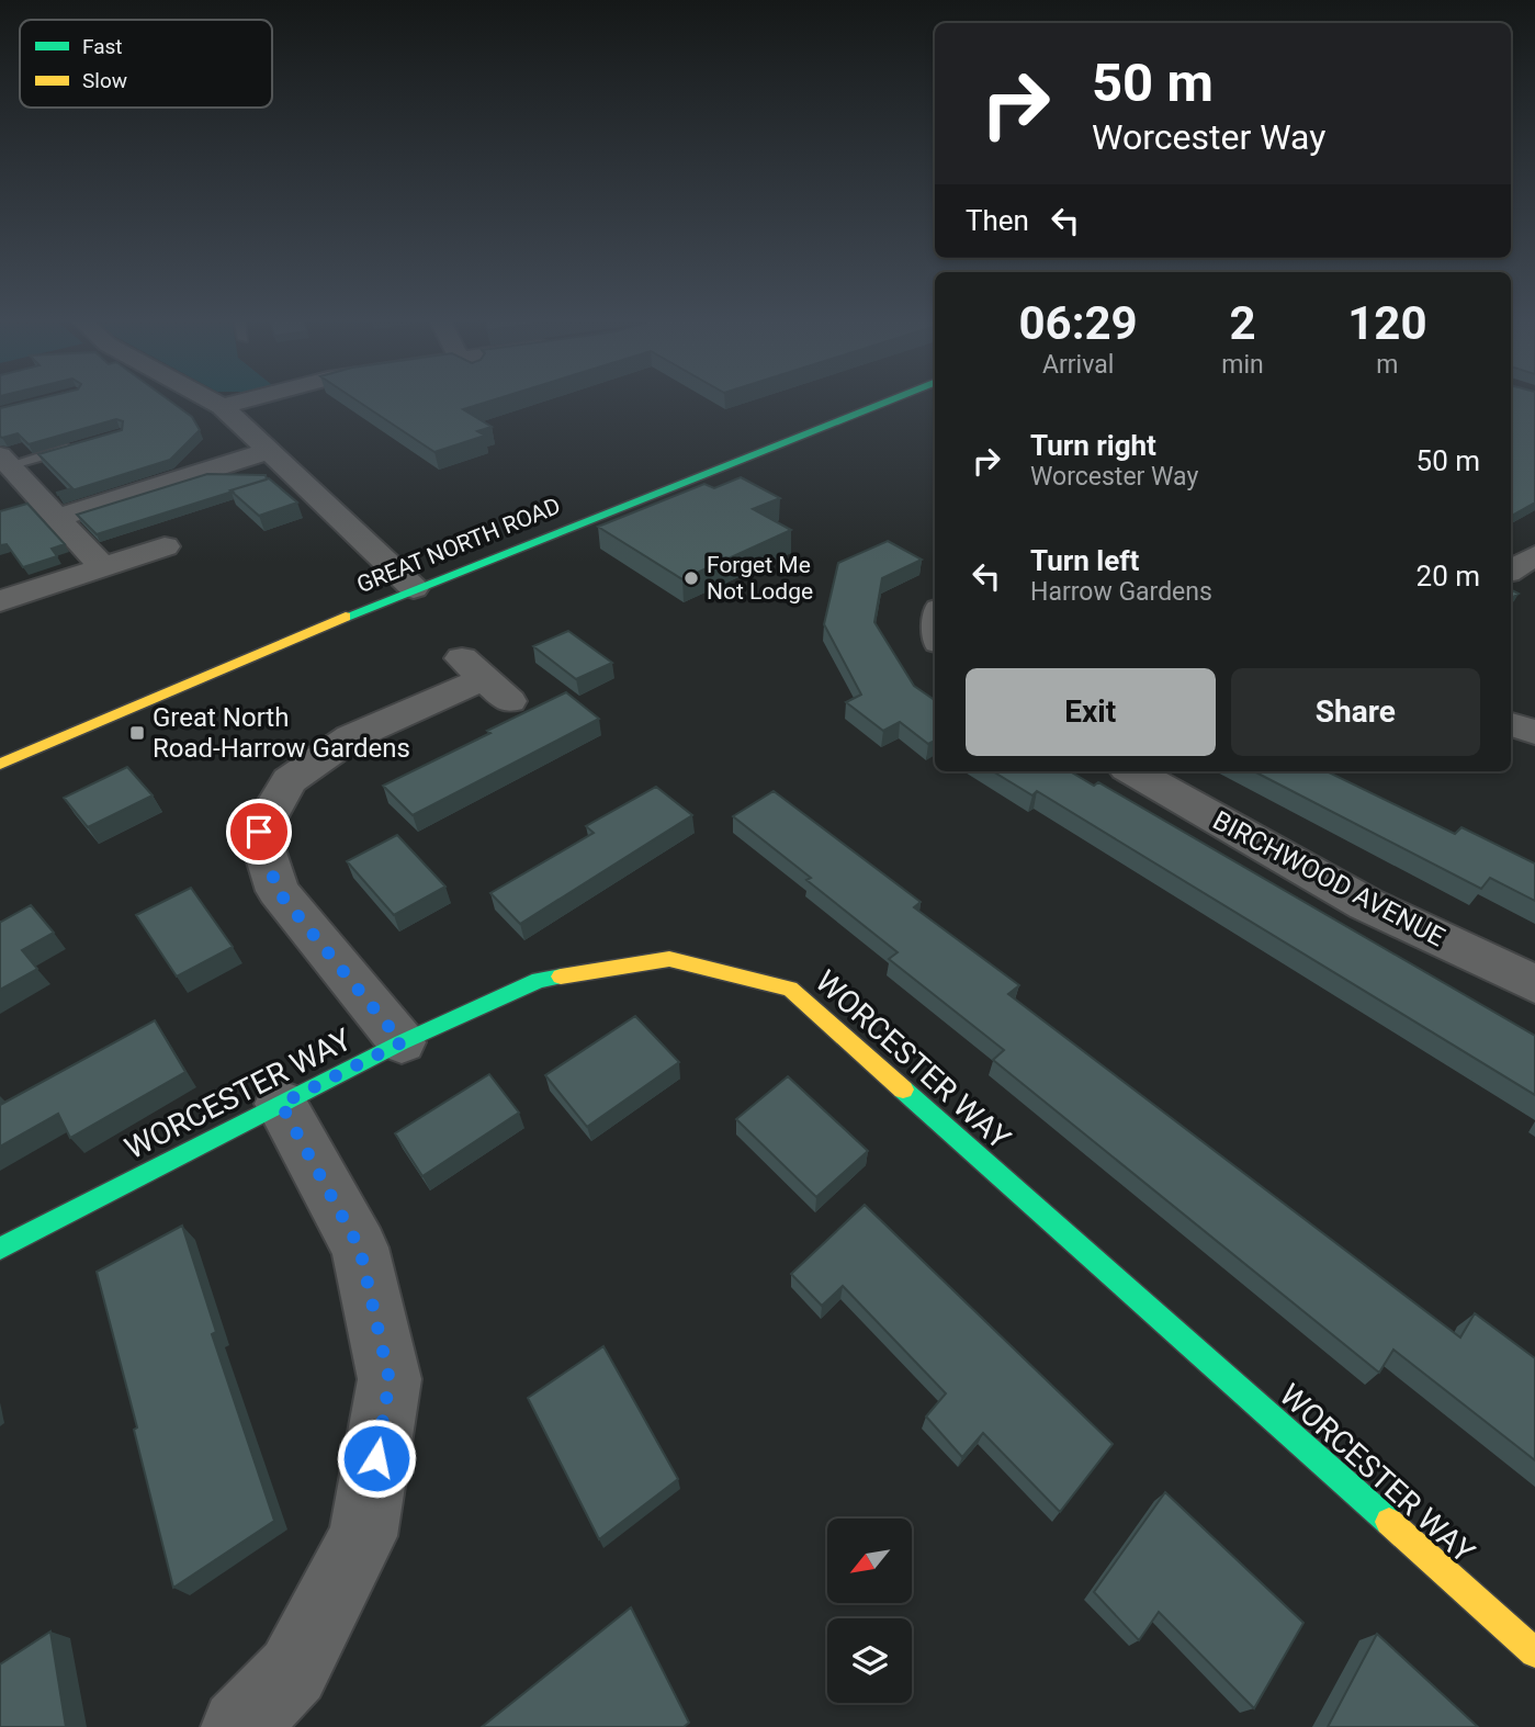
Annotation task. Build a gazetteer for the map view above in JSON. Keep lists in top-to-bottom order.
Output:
{
  "streets": {
    "main road": ["GREAT NORTH ROAD", "WORCESTER WAY"],
    "street": ["BIRCHWOOD AVENUE"]
  },
  "places": {
    "other": ["Forget Me Not Lodge"],
    "transit": ["Great North Road-Harrow Gardens"]
  },
  "legend": ["Fast", "Slow"],
  "north": "bottom left",
  "page": {
    "turn": ["50 m", "Worcester Way"],
    "then": "Then",
    "eta": [
      "06:29",
      "Arrival",
      "2",
      "min",
      "120",
      "m"
    ],
    "list": [
      {
        "name": "Turn right",
        "note": "Worcester Way",
        "value": "50 m"
      },
      {
        "name": "Turn left",
        "note": "Harrow Gardens",
        "value": "20 m"
      }
    ],
    "buttons": ["Exit", "Share"]
  }
}
